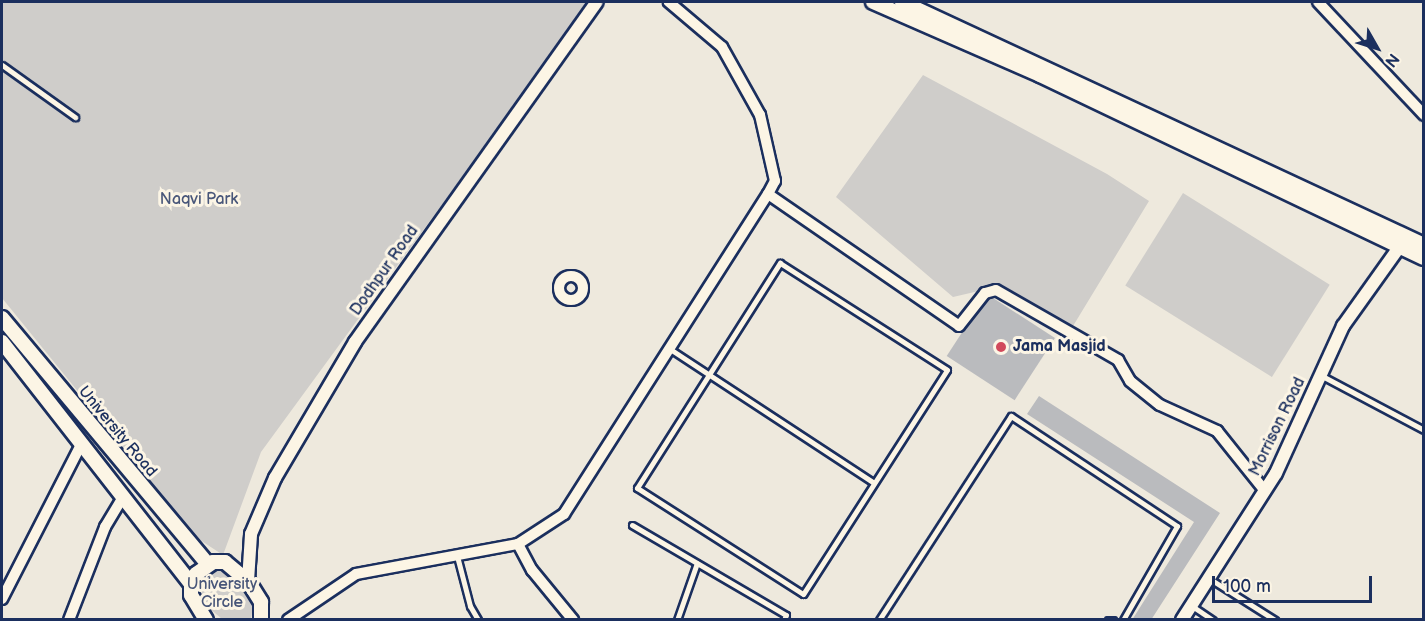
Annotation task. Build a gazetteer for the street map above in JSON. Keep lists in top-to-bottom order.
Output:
{
  "streets": {
    "main road": ["University Road"],
    "street": ["Dodhpur Road", "Morrison Road"]
  },
  "parks": ["Naqvi Park", "University Circle"],
  "places": ["Jama Masjid"],
  "scale_bar": "100 m",
  "north": "bottom right"
}
